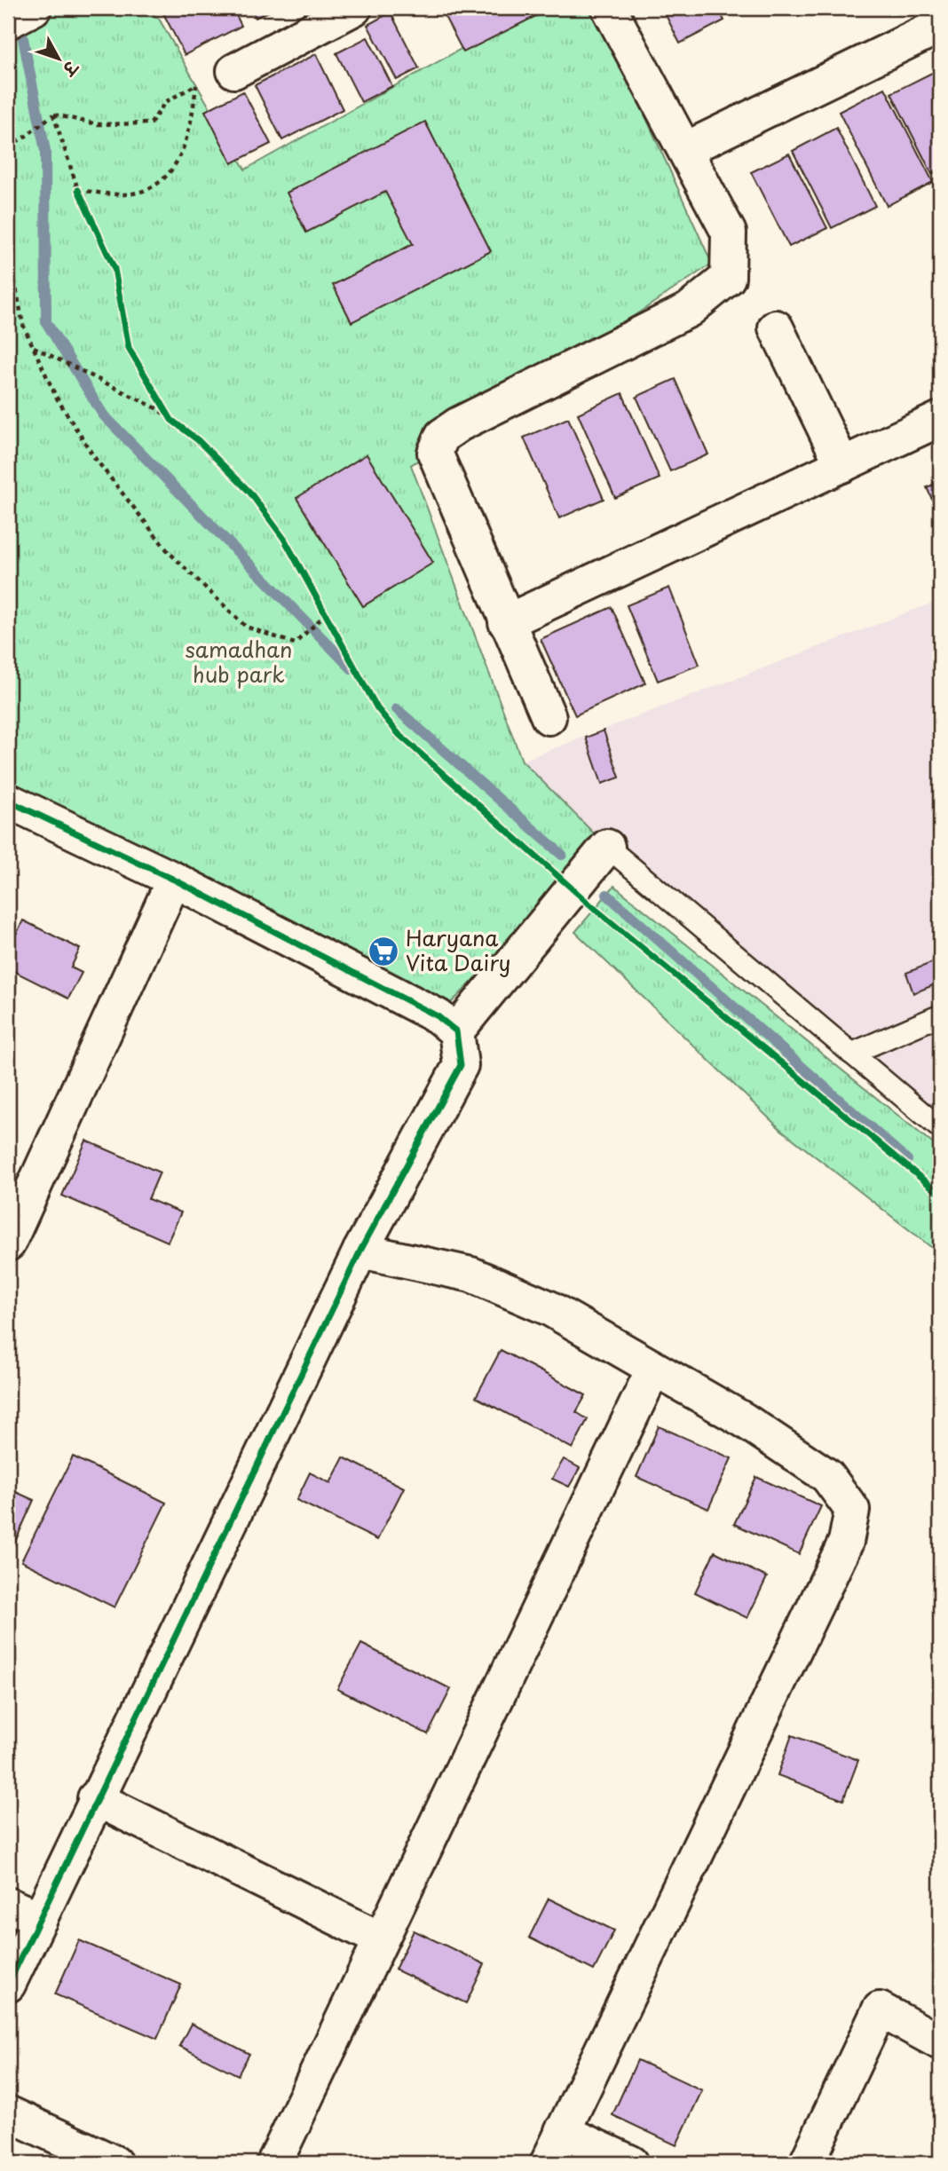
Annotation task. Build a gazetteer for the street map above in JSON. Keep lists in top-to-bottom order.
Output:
{
  "parks": ["samadhan hub park"],
  "places": {
    "supermarket": ["Haryana Vita Dairy"]
  },
  "north": "bottom right"
}
